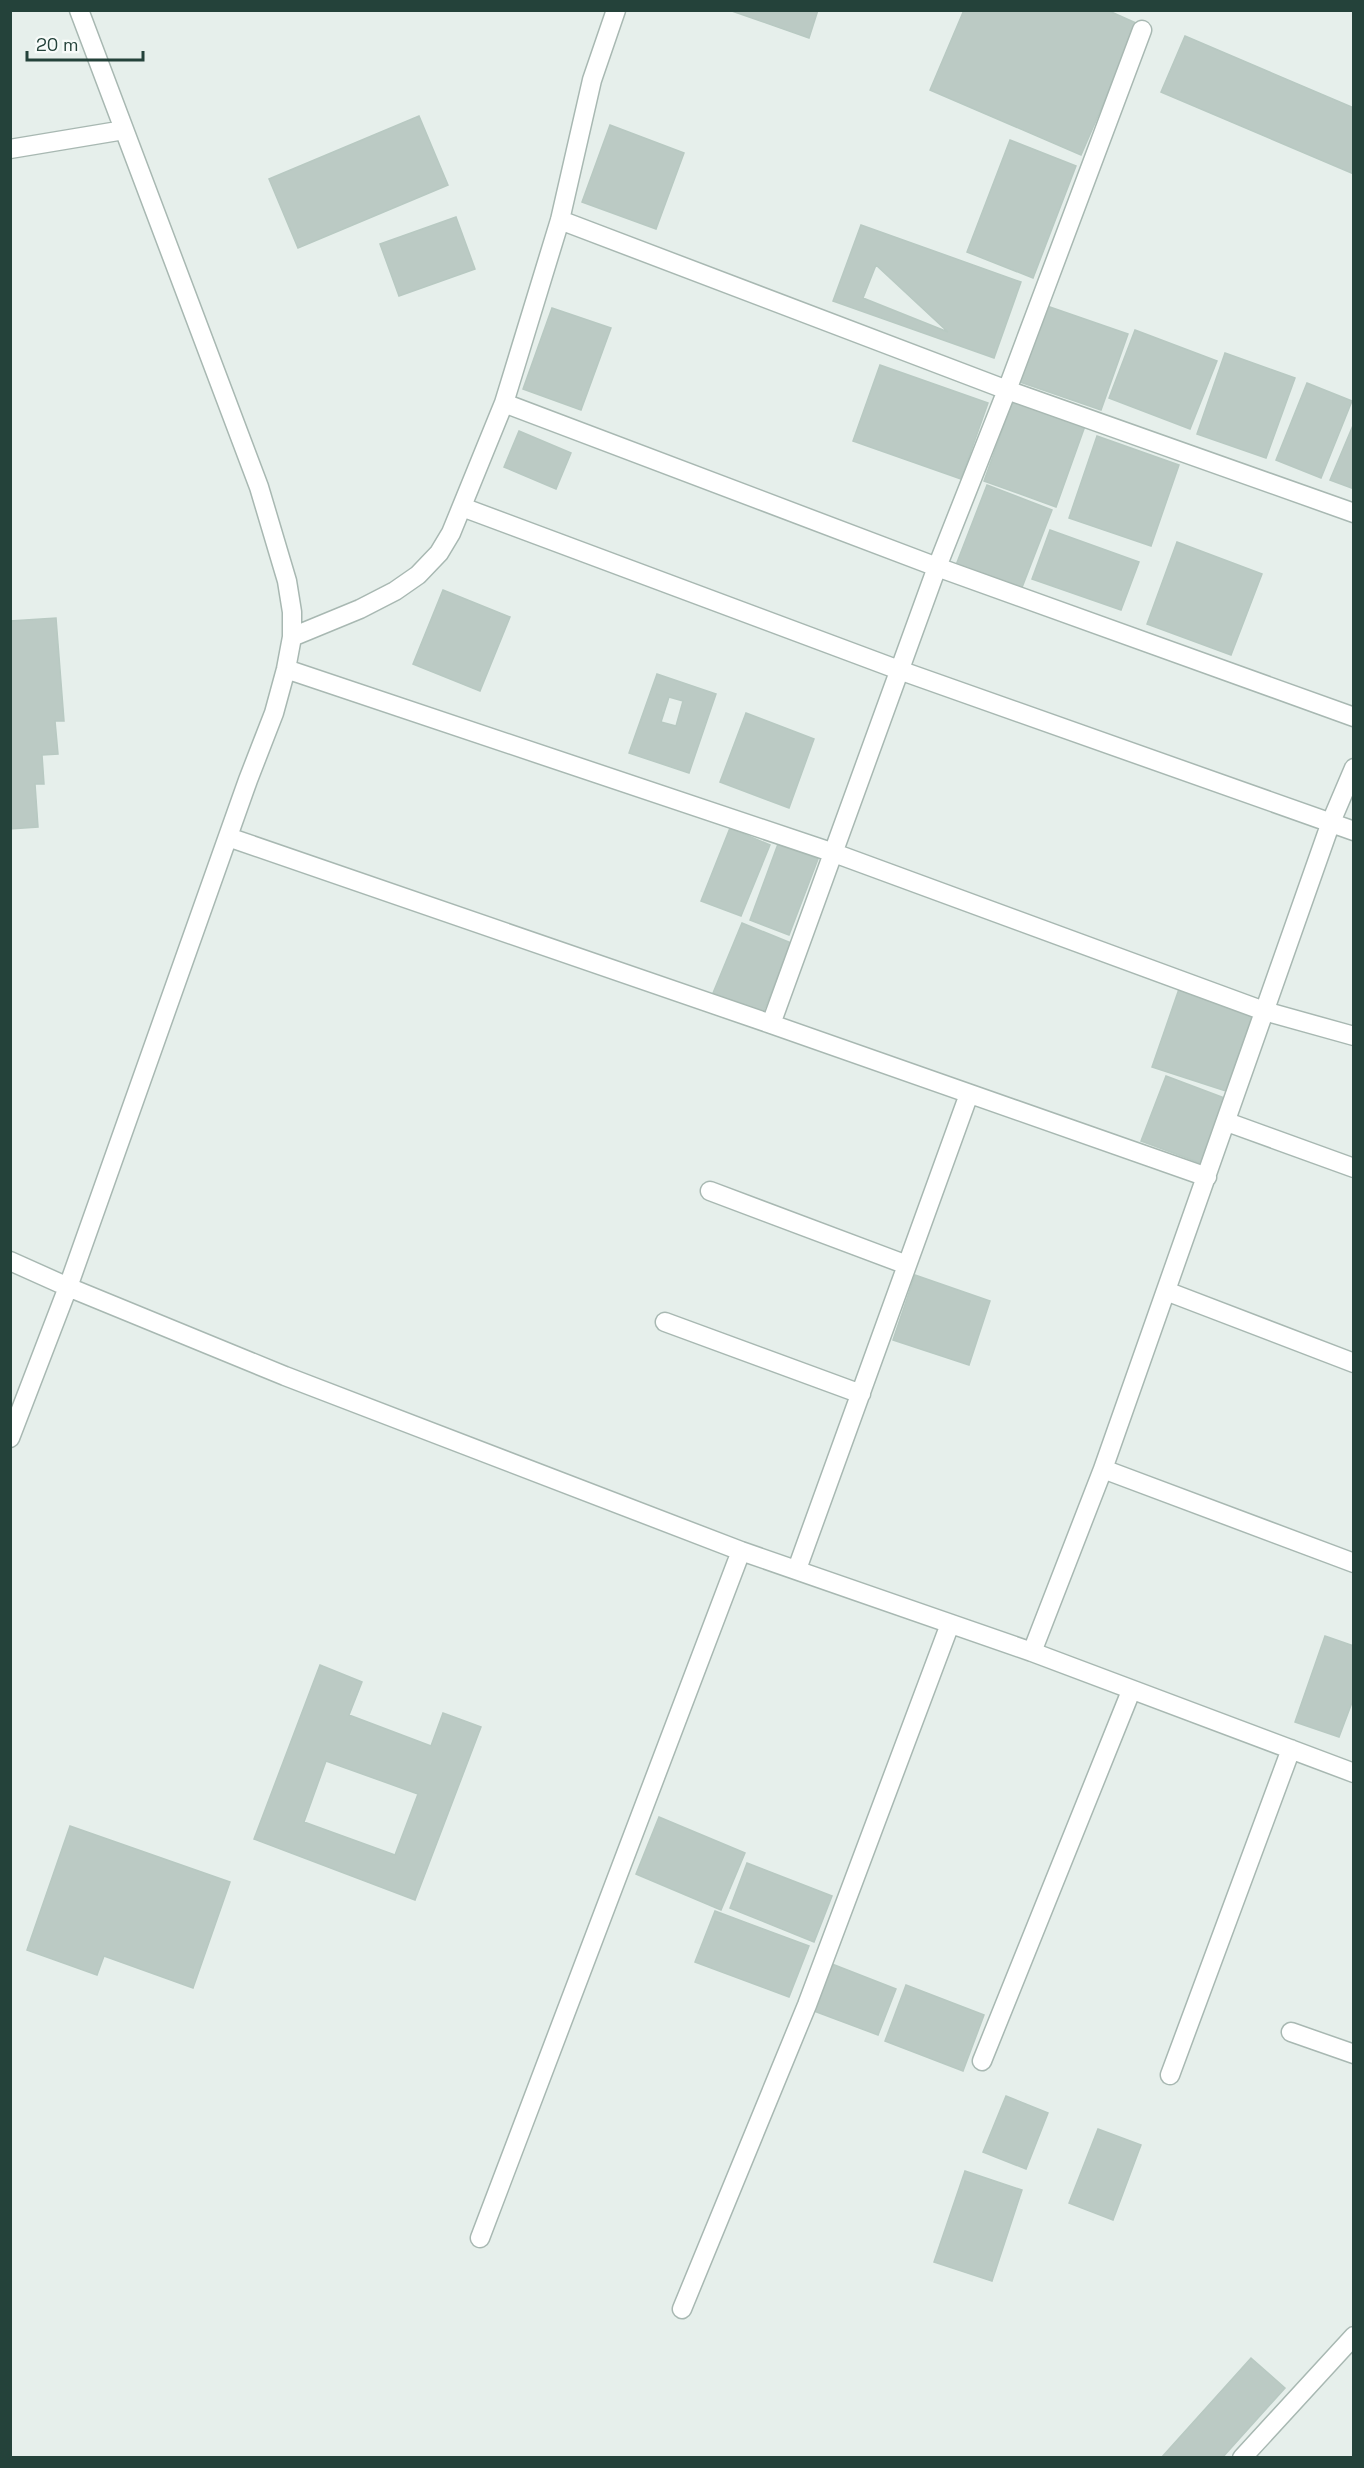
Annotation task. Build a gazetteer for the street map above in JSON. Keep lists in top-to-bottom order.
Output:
{
  "scale_bar": "20 m"
}
